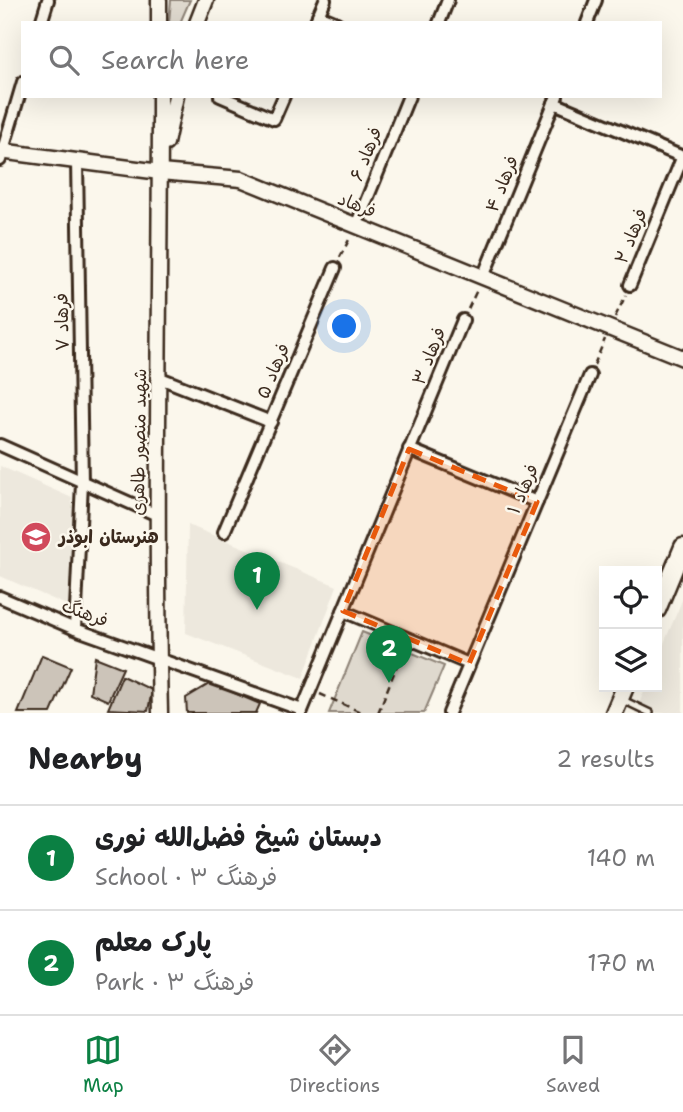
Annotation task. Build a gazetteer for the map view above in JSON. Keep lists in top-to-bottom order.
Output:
{
  "streets": {
    "street": [
      "فرهاد ۶",
      "فرهاد ۴",
      "فرهاد",
      "فرهاد ۲",
      "فرهاد ۷",
      "فرهاد ۳",
      "فرهاد ۵",
      "شهید منصور طاهری",
      "فرهاد ۱",
      "فرهنگ"
    ]
  },
  "crossings": [
    ["فرهاد ۶", "فرهاد"],
    ["فرهاد ۴", "فرهاد"],
    ["فرهاد ۴", "فرهاد ۳"],
    ["فرهاد", "فرهاد ۲"],
    ["فرهاد", "فرهاد ۷"],
    ["فرهاد", "فرهاد ۳"],
    ["فرهاد", "شهید منصور طاهری"],
    ["فرهاد ۷", "فرهنگ"],
    ["فرهاد ۳", "فرهنگ"],
    ["شهید منصور طاهری", "فرهنگ"]
  ],
  "places": {
    "school or university": ["هنرستان ابوذر"]
  },
  "page": {
    "search": "Search here",
    "pins": ["1", "2"],
    "heading": ["Nearby", "2 results"],
    "list": [
      {
        "mark": "1",
        "name": "دبستان شیخ فضل‌الله نوری",
        "note": "School · فرهنگ ۳",
        "value": "140 m"
      },
      {
        "mark": "2",
        "name": "پارک معلم",
        "note": "Park · فرهنگ ۳",
        "value": "170 m"
      }
    ],
    "nav": ["Map", "Directions", "Saved"]
  }
}
